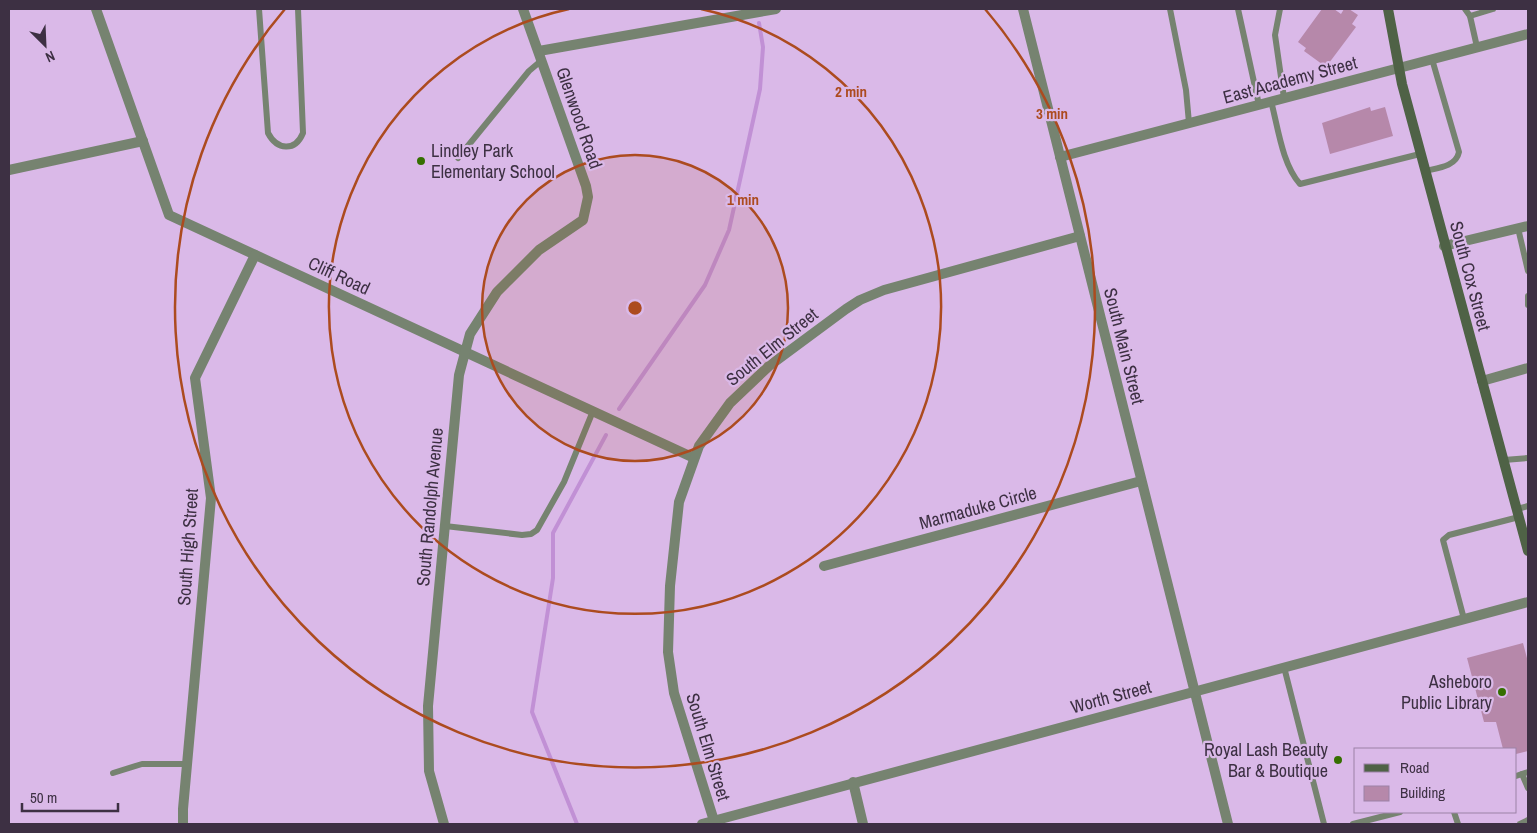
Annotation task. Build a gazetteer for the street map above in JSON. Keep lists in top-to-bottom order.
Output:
{
  "streets": {
    "main road": ["South Cox Street"],
    "street": [
      "East Academy Street",
      "Glenwood Road",
      "Cliff Road",
      "South Main Street",
      "South Elm Street",
      "South Randolph Avenue",
      "Marmaduke Circle",
      "South High Street",
      "Worth Street"
    ]
  },
  "crossings": [
    ["East Academy Street", "South Cox Street"],
    ["East Academy Street", "South Main Street"],
    ["Glenwood Road", "South Randolph Avenue"],
    ["Cliff Road", "South Elm Street"],
    ["Cliff Road", "South Randolph Avenue"],
    ["Cliff Road", "South High Street"],
    ["South Main Street", "South Elm Street"],
    ["South Main Street", "Marmaduke Circle"],
    ["South Main Street", "Worth Street"],
    ["South Elm Street", "Worth Street"]
  ],
  "places": ["Lindley Park Elementary School", "Asheboro Public Library", "Royal Lash Beauty Bar & Boutique"],
  "legend": ["Road", "Building"],
  "scale_bar": "50 m",
  "north": "bottom right",
  "rings": ["2 min", "3 min", "1 min"]
}
